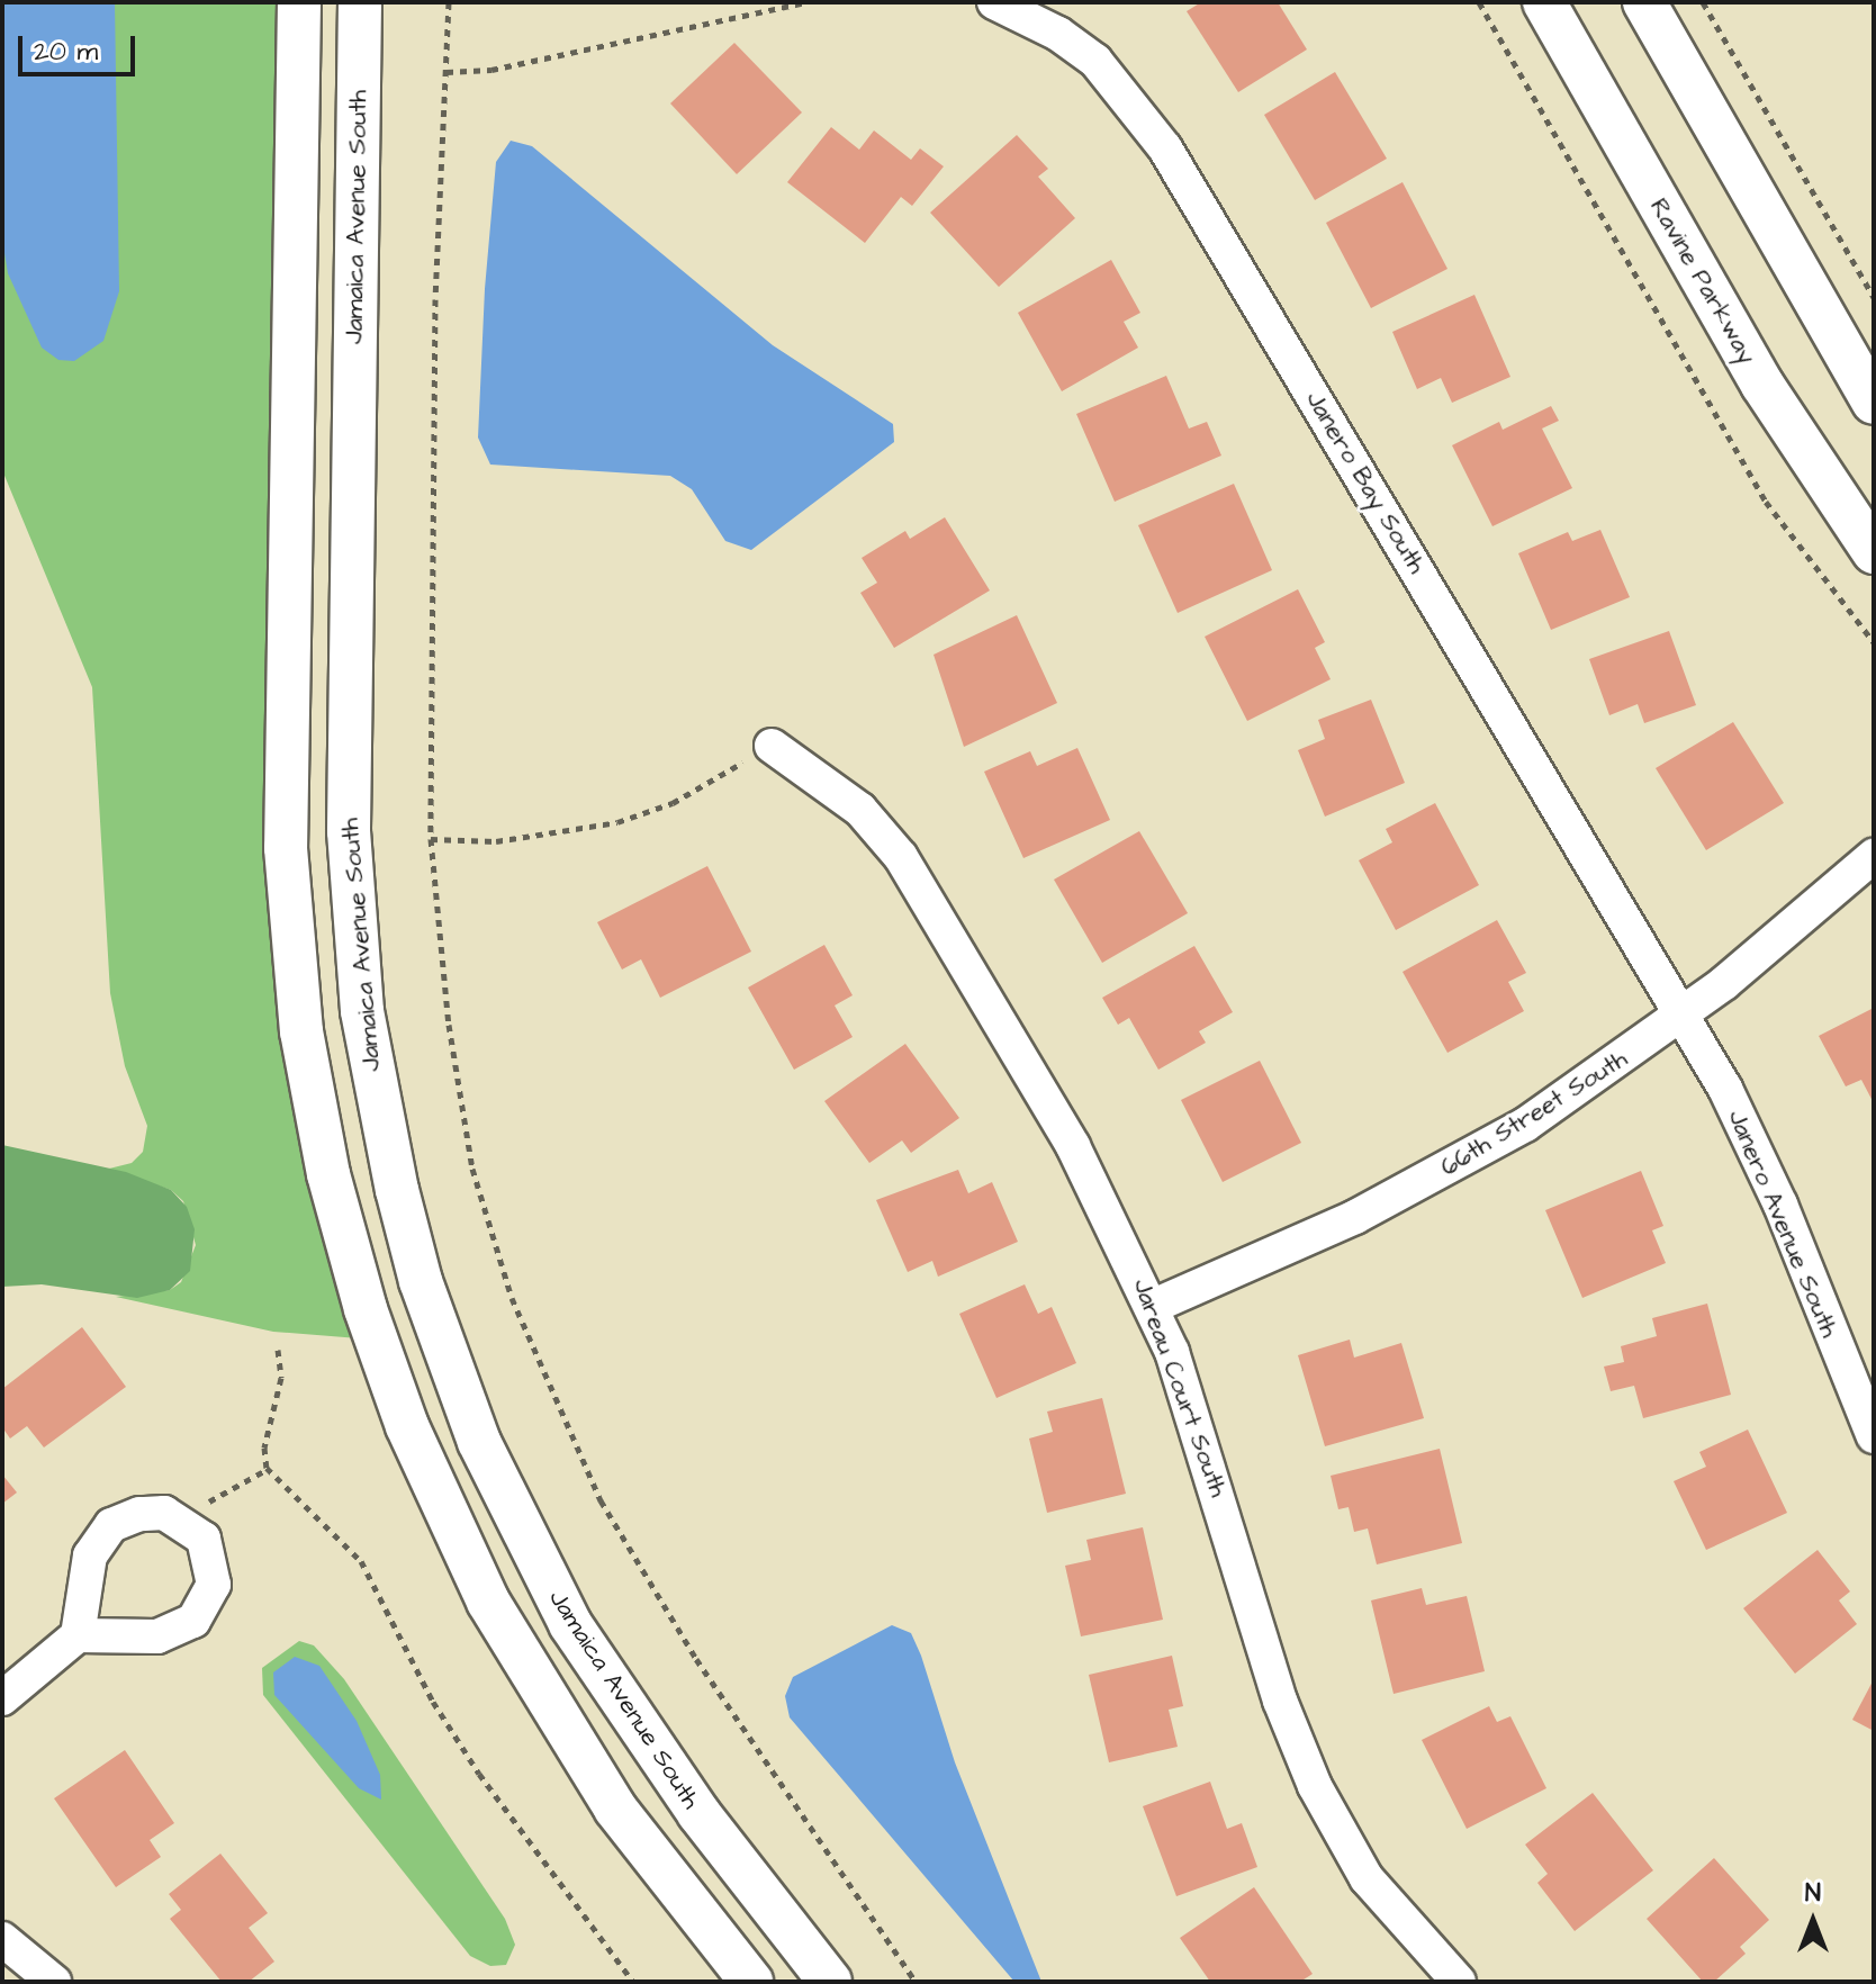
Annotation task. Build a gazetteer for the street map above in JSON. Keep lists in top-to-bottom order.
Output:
{
  "streets": {
    "street": [
      "Jamaica Avenue South",
      "Ravine Parkway",
      "Janero Bay South",
      "66th Street South",
      "Janero Avenue South",
      "Jareau Court South"
    ]
  },
  "crossings": [
    ["Janero Bay South", "66th Street South"],
    ["Janero Bay South", "Janero Avenue South"],
    ["66th Street South", "Janero Avenue South"],
    ["66th Street South", "Jareau Court South"]
  ],
  "scale_bar": "20 m",
  "north": "top"
}
